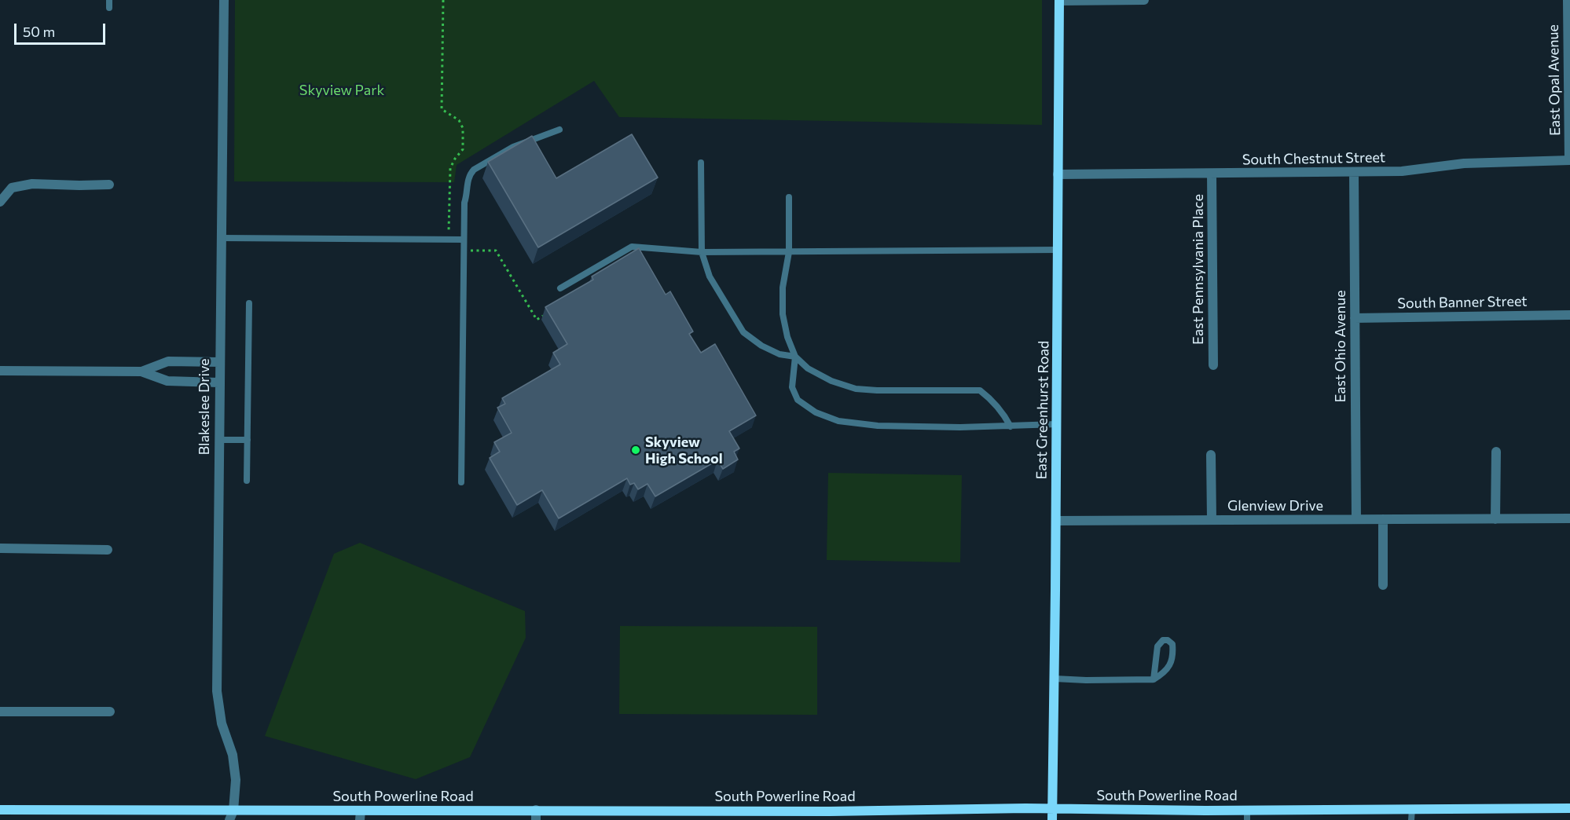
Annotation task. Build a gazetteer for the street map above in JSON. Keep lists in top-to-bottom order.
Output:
{
  "streets": {
    "street": [
      "East Opal Avenue",
      "South Chestnut Street",
      "East Pennsylvania Place",
      "South Banner Street",
      "East Ohio Avenue",
      "Blakeslee Drive",
      "East Greenhurst Road",
      "Glenview Drive",
      "South Powerline Road"
    ]
  },
  "crossings": [
    ["East Opal Avenue", "South Chestnut Street"],
    ["South Chestnut Street", "East Pennsylvania Place"],
    ["South Chestnut Street", "East Ohio Avenue"],
    ["South Chestnut Street", "East Greenhurst Road"],
    ["South Banner Street", "East Ohio Avenue"],
    ["East Ohio Avenue", "Glenview Drive"],
    ["Blakeslee Drive", "South Powerline Road"],
    ["East Greenhurst Road", "Glenview Drive"],
    ["East Greenhurst Road", "South Powerline Road"]
  ],
  "parks": ["Skyview Park"],
  "places": ["Skyview High School"],
  "scale_bar": "50 m"
}
